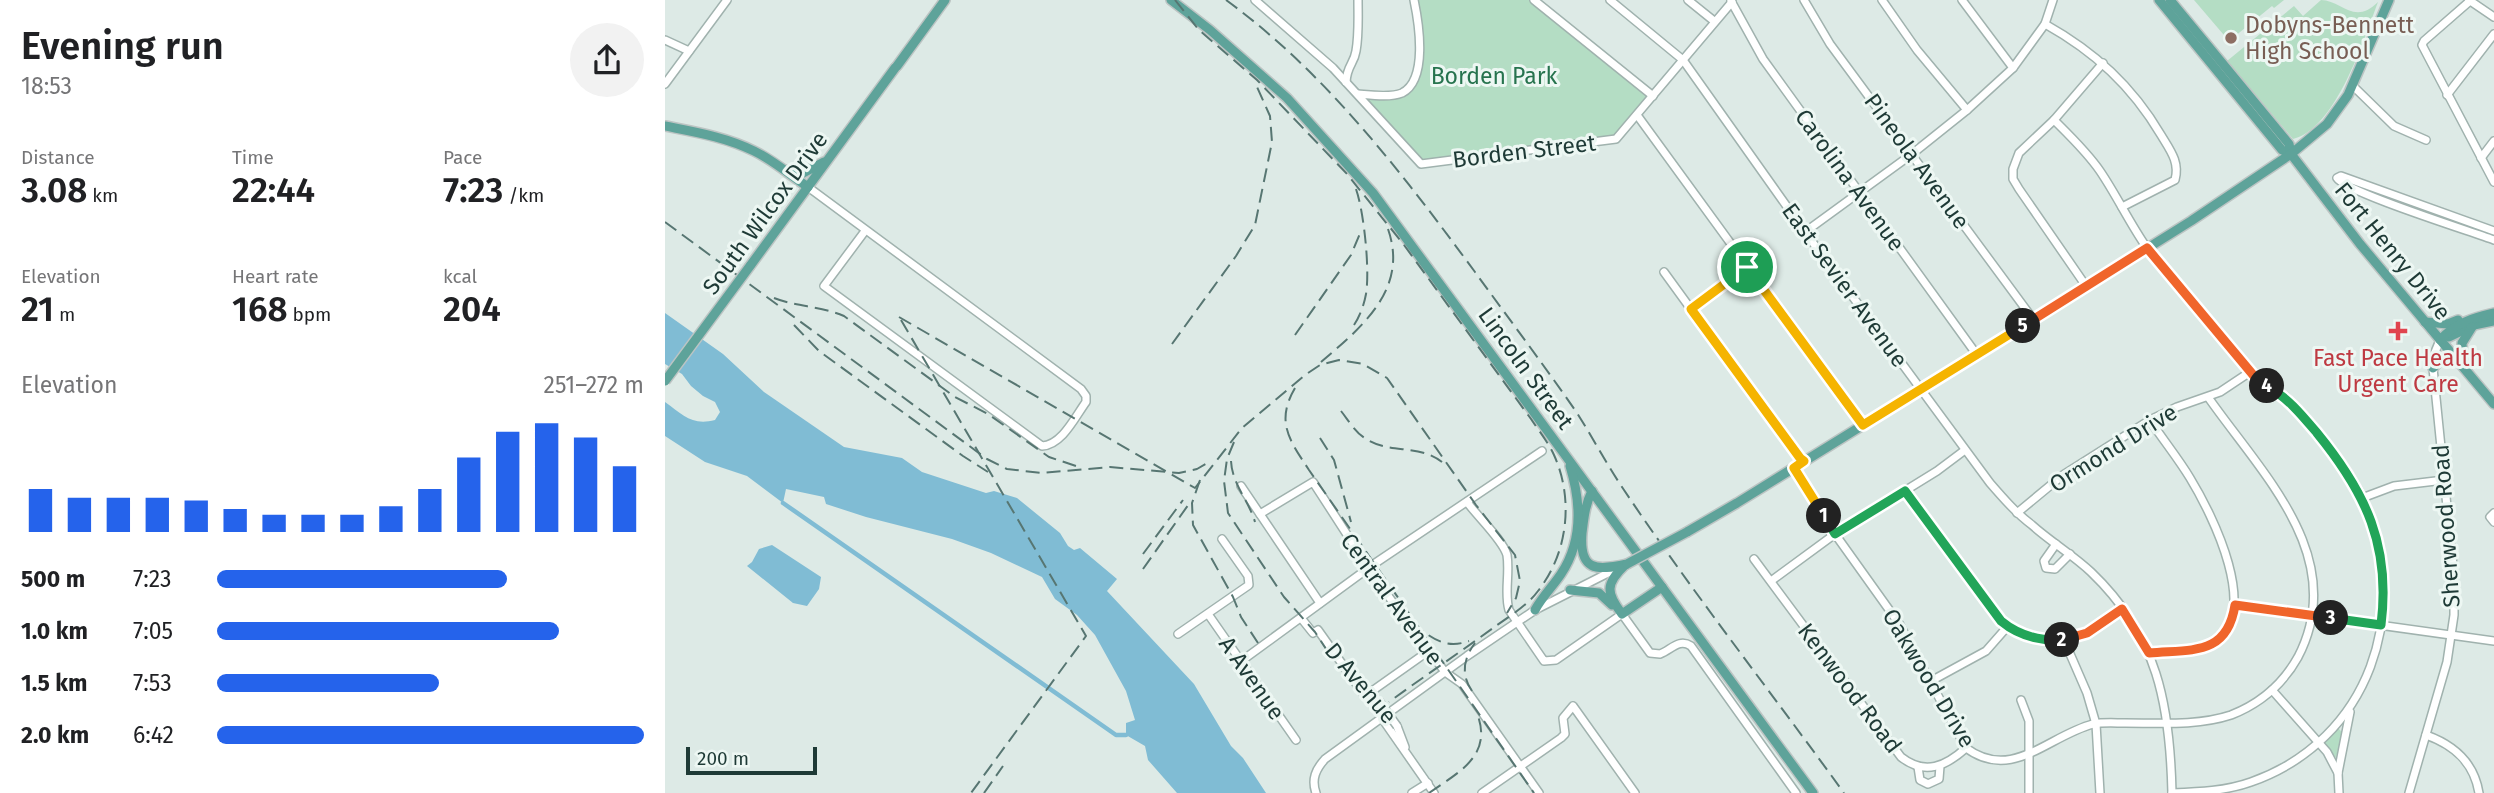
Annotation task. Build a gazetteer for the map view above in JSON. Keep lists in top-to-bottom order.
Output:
{
  "streets": {
    "main road": ["South Wilcox Drive", "Fort Henry Drive", "Lincoln Street"],
    "street": [
      "Borden Street",
      "Pineola Avenue",
      "Carolina Avenue",
      "East Sevier Avenue",
      "Ormond Drive",
      "Sherwood Road",
      "Central Avenue",
      "A Avenue",
      "Oakwood Drive",
      "D Avenue",
      "Kenwood Road"
    ]
  },
  "crossings": [
    ["Borden Street", "Carolina Avenue"],
    ["Borden Street", "East Sevier Avenue"],
    ["Fort Henry Drive", "Sherwood Road"],
    ["East Sevier Avenue", "Ormond Drive"],
    ["East Sevier Avenue", "Oakwood Drive"],
    ["Ormond Drive", "Oakwood Drive"]
  ],
  "parks": ["Borden Park"],
  "places": {
    "other": ["Dobyns-Bennett High School"],
    "health": ["Fast Pace Health Urgent Care"]
  },
  "scale_bar": "200 m",
  "page": {
    "heading": ["Evening run", "18:53"],
    "stats": [
      ["Distance", "3.08 km"],
      ["Time", "22:44"],
      ["Pace", "7:23 /km"],
      ["Elevation", "21 m"],
      ["Heart rate", "168 bpm"],
      ["kcal", "204"]
    ],
    "pins": [
      "5",
      "4",
      "1",
      "3",
      "2"
    ],
    "chart": ["Elevation", "251–272 m"],
    "list": [
      {
        "name": "500 m",
        "note": "7:23"
      },
      {
        "name": "1.0 km",
        "note": "7:05"
      },
      {
        "name": "1.5 km",
        "note": "7:53"
      },
      {
        "name": "2.0 km",
        "note": "6:42"
      }
    ],
    "scale": "200 m"
  }
}
